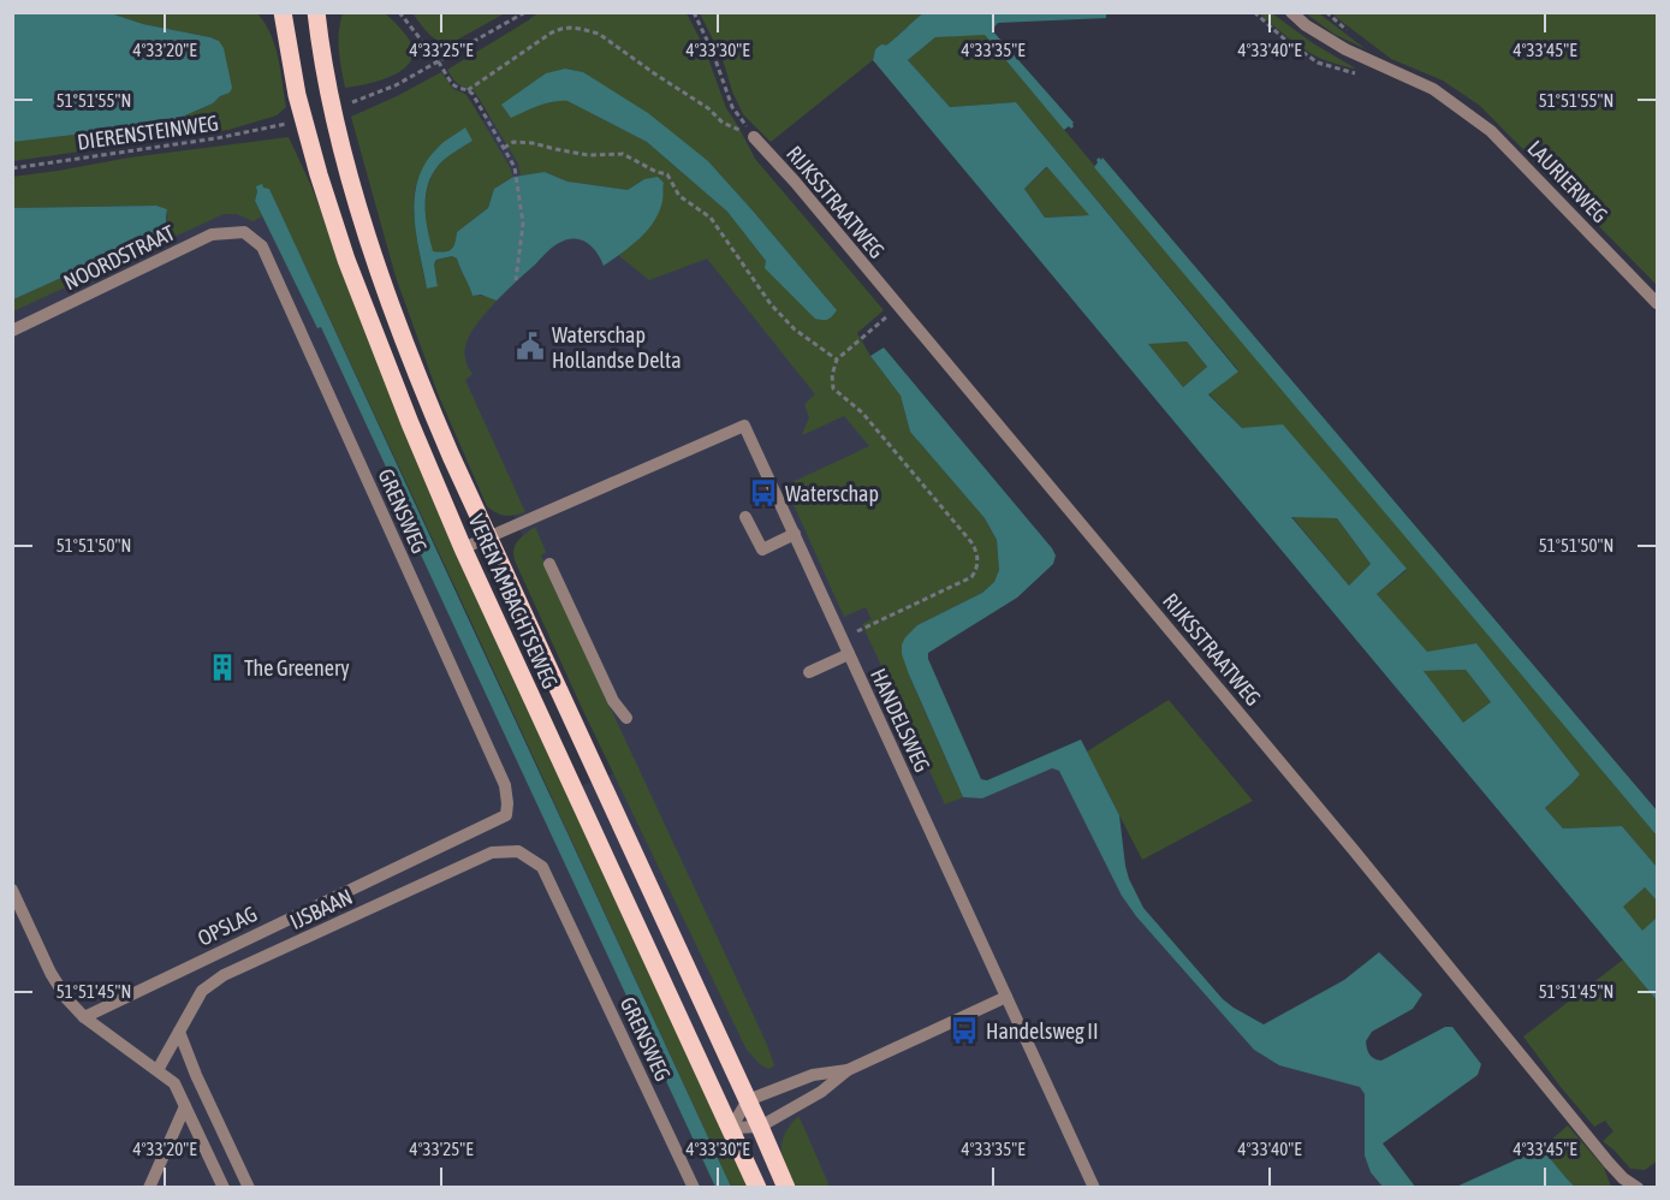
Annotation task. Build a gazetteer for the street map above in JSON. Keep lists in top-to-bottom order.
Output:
{
  "streets": {
    "main road": ["VEREN AMBACHTSEWEG"],
    "street": [
      "LAURIERWEG",
      "RIJKSSTRAATWEG",
      "NOORDSTRAAT",
      "GRENSWEG",
      "HANDELSWEG",
      "IJSBAAN",
      "OPSLAG"
    ],
    "path": ["DIERENSTEINWEG"]
  },
  "crossings": [
    ["NOORDSTRAAT", "GRENSWEG"],
    ["GRENSWEG", "IJSBAAN"],
    ["GRENSWEG", "OPSLAG"],
    ["VEREN AMBACHTSEWEG", "HANDELSWEG"]
  ],
  "places": {
    "public building": ["Waterschap Hollandse Delta"],
    "bus stop": ["Waterschap", "Handelsweg II"],
    "building": ["The Greenery"]
  },
  "coordinates": [
    "4°33'20\"E",
    "4°33'25\"E",
    "4°33'30\"E",
    "4°33'35\"E",
    "4°33'40\"E",
    "4°33'45\"E",
    "51°51'55\"N",
    "51°51'50\"N",
    "51°51'45\"N"
  ]
}
